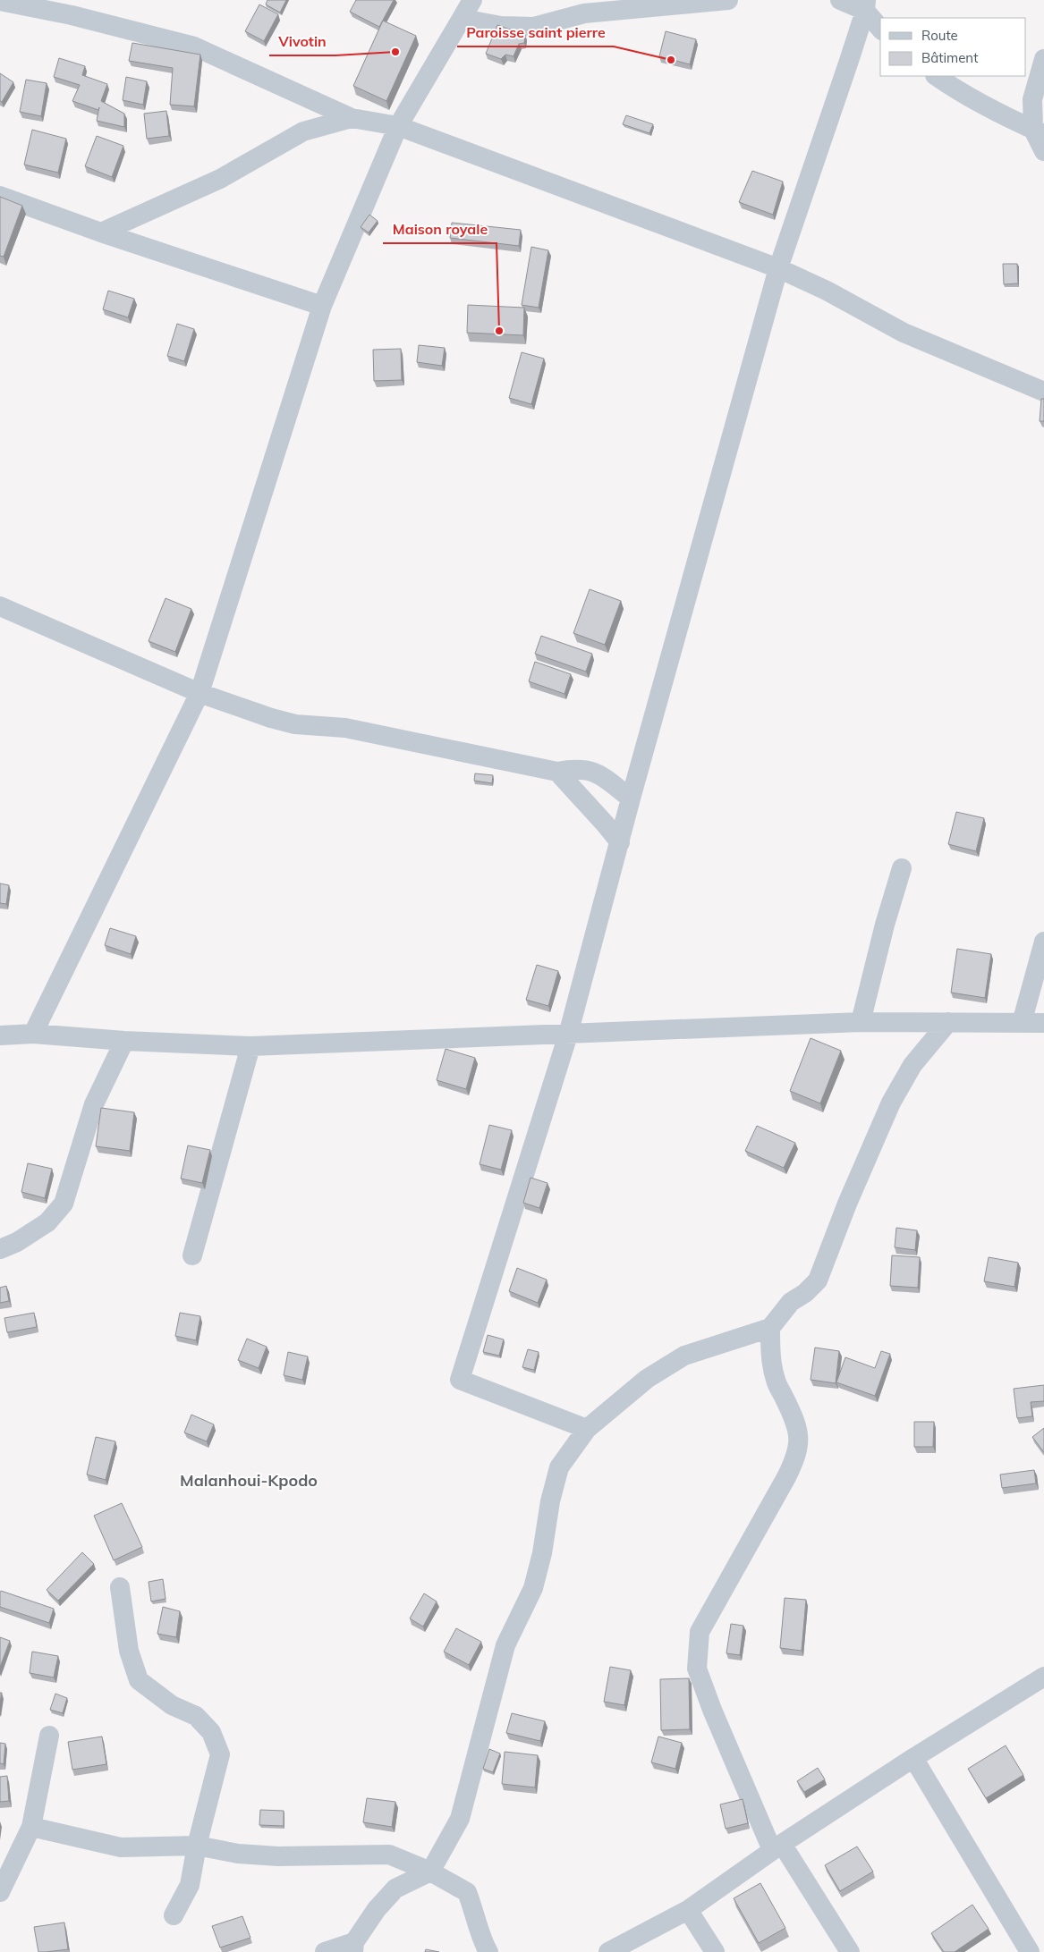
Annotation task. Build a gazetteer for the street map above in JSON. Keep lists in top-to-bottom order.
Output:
{
  "districts": ["Malanhoui-Kpodo"],
  "places": ["Vivotin", "Paroisse saint pierre", "Maison royale"],
  "legend": ["Route", "Bâtiment"]
}
